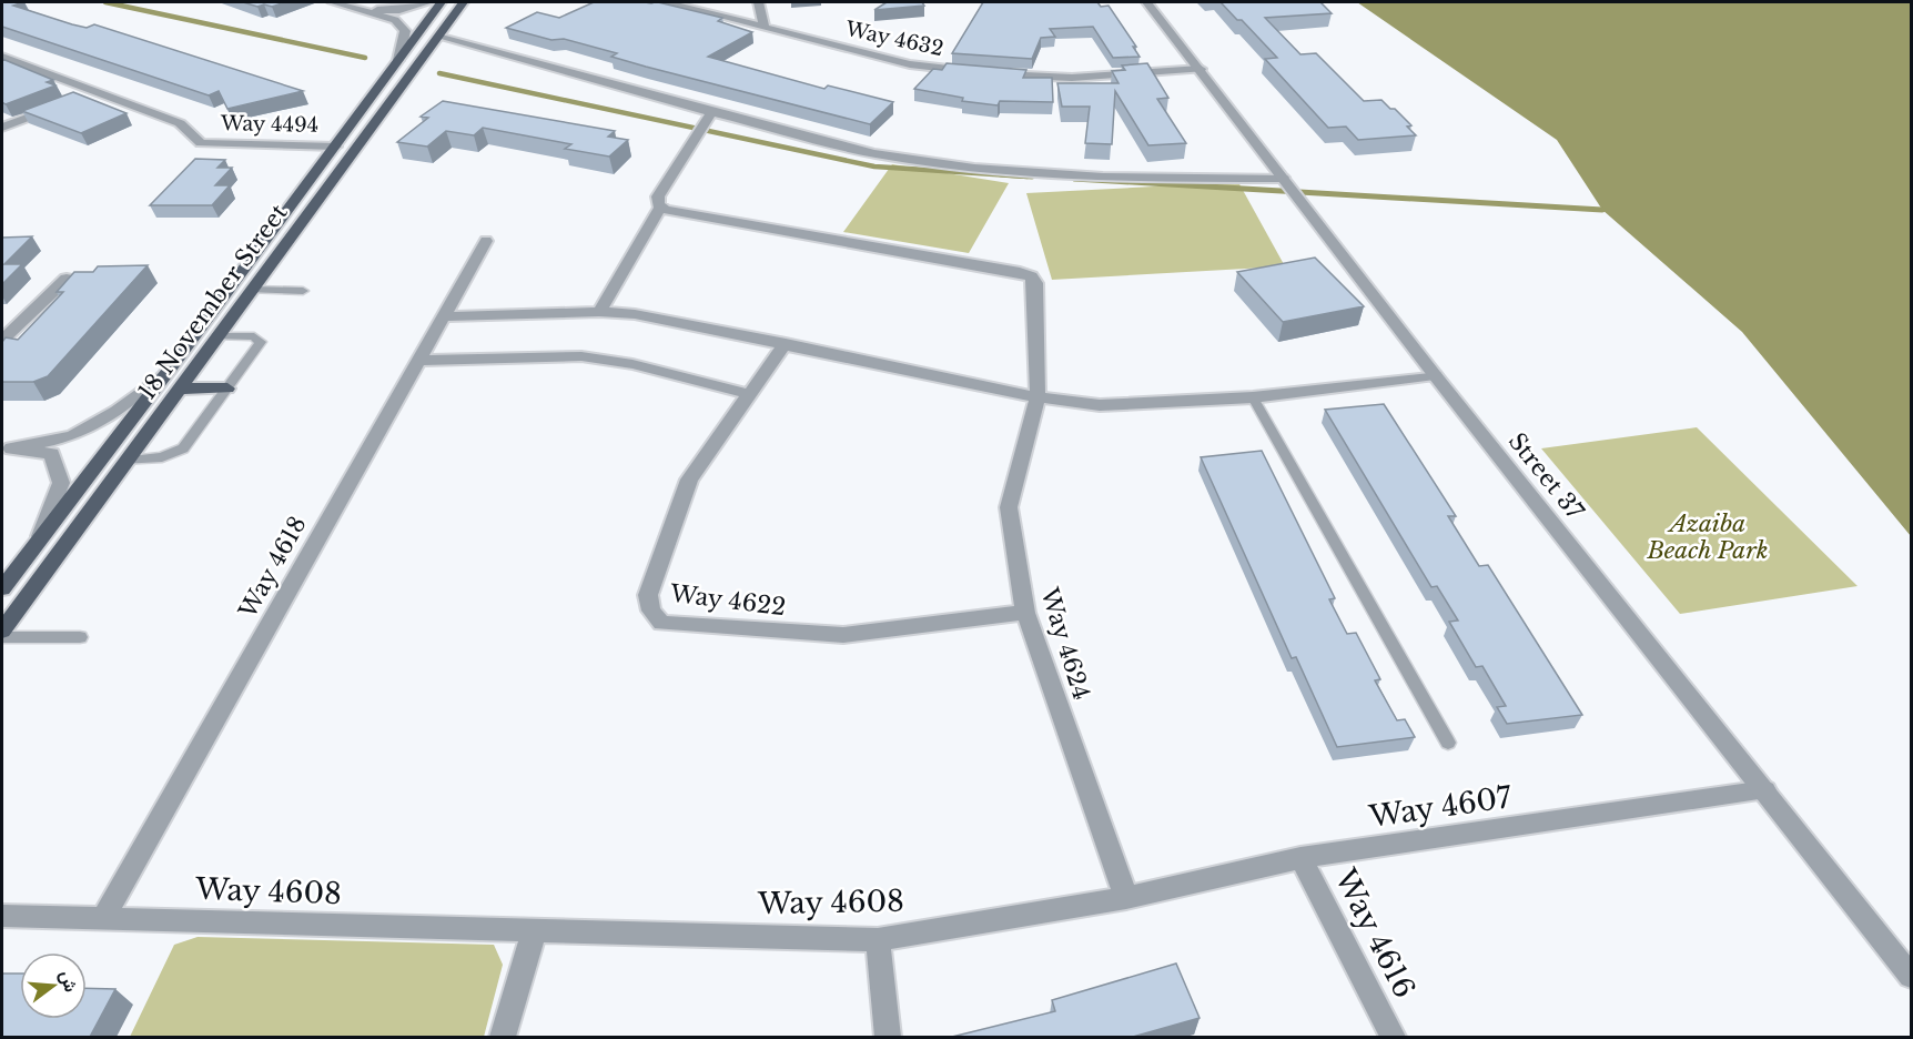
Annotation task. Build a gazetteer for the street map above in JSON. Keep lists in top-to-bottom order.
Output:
{
  "streets": {
    "main road": ["18 November Street"],
    "street": [
      "Way 4632",
      "Way 4494",
      "Street 37",
      "Way 4618",
      "Way 4622",
      "Way 4624",
      "Way 4607",
      "Way 4608",
      "Way 4616"
    ]
  },
  "crossings": [
    ["Way 4632", "Street 37"],
    ["Way 4494", "18 November Street"],
    ["Street 37", "Way 4607"],
    ["Way 4618", "Way 4608"],
    ["Way 4622", "Way 4624"],
    ["Way 4624", "Way 4607"],
    ["Way 4624", "Way 4608"],
    ["Way 4607", "Way 4608"],
    ["Way 4607", "Way 4616"]
  ],
  "parks": ["Azaiba Beach Park"],
  "north": "right"
}
